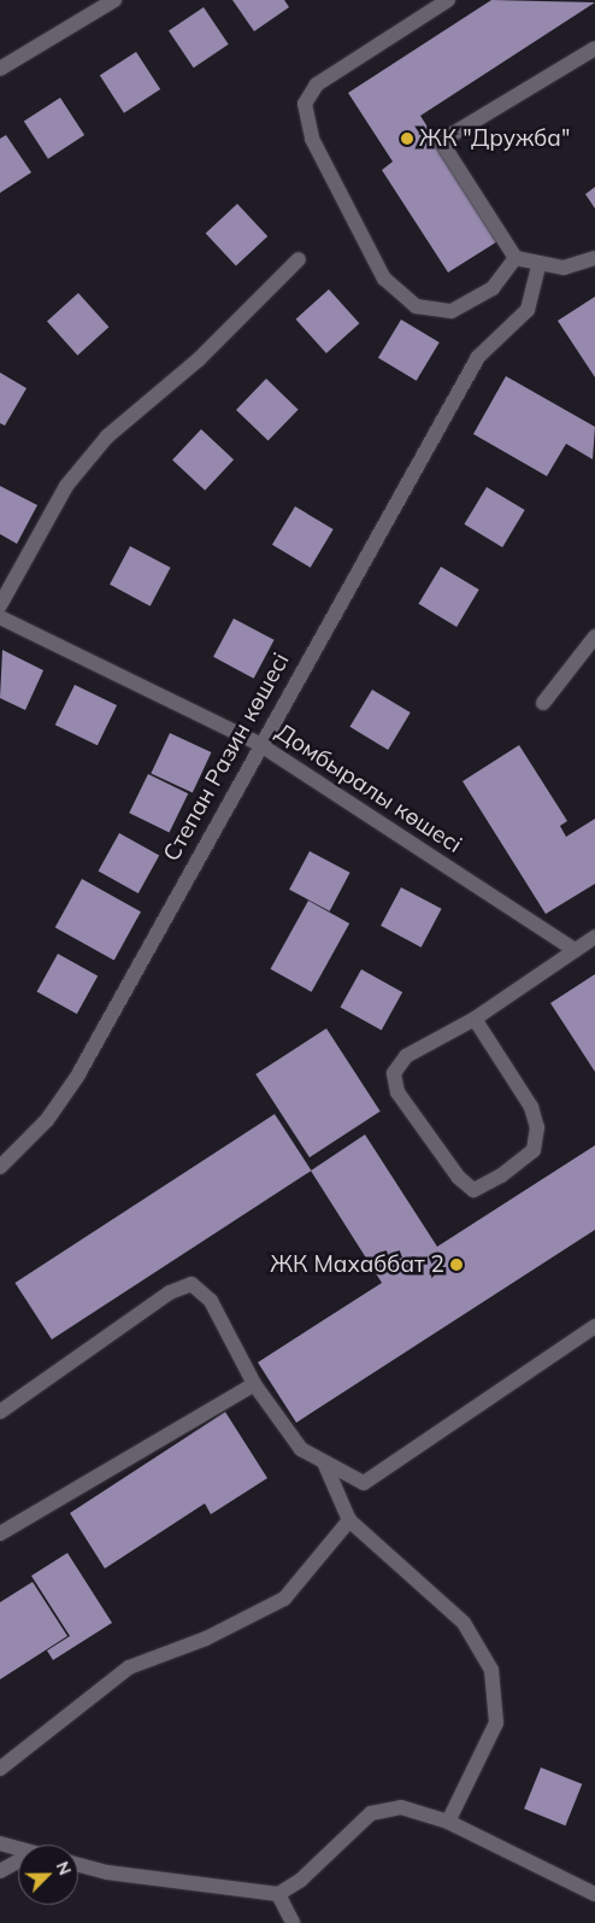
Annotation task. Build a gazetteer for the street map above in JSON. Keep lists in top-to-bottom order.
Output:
{
  "streets": {
    "street": ["Степан Разин көшесі", "Домбыралы көшесі"]
  },
  "crossings": [
    ["Степан Разин көшесі", "Домбыралы көшесі"]
  ],
  "places": ["ЖК \"Дружба\"", "ЖК Махаббат 2"],
  "north": "top right"
}
